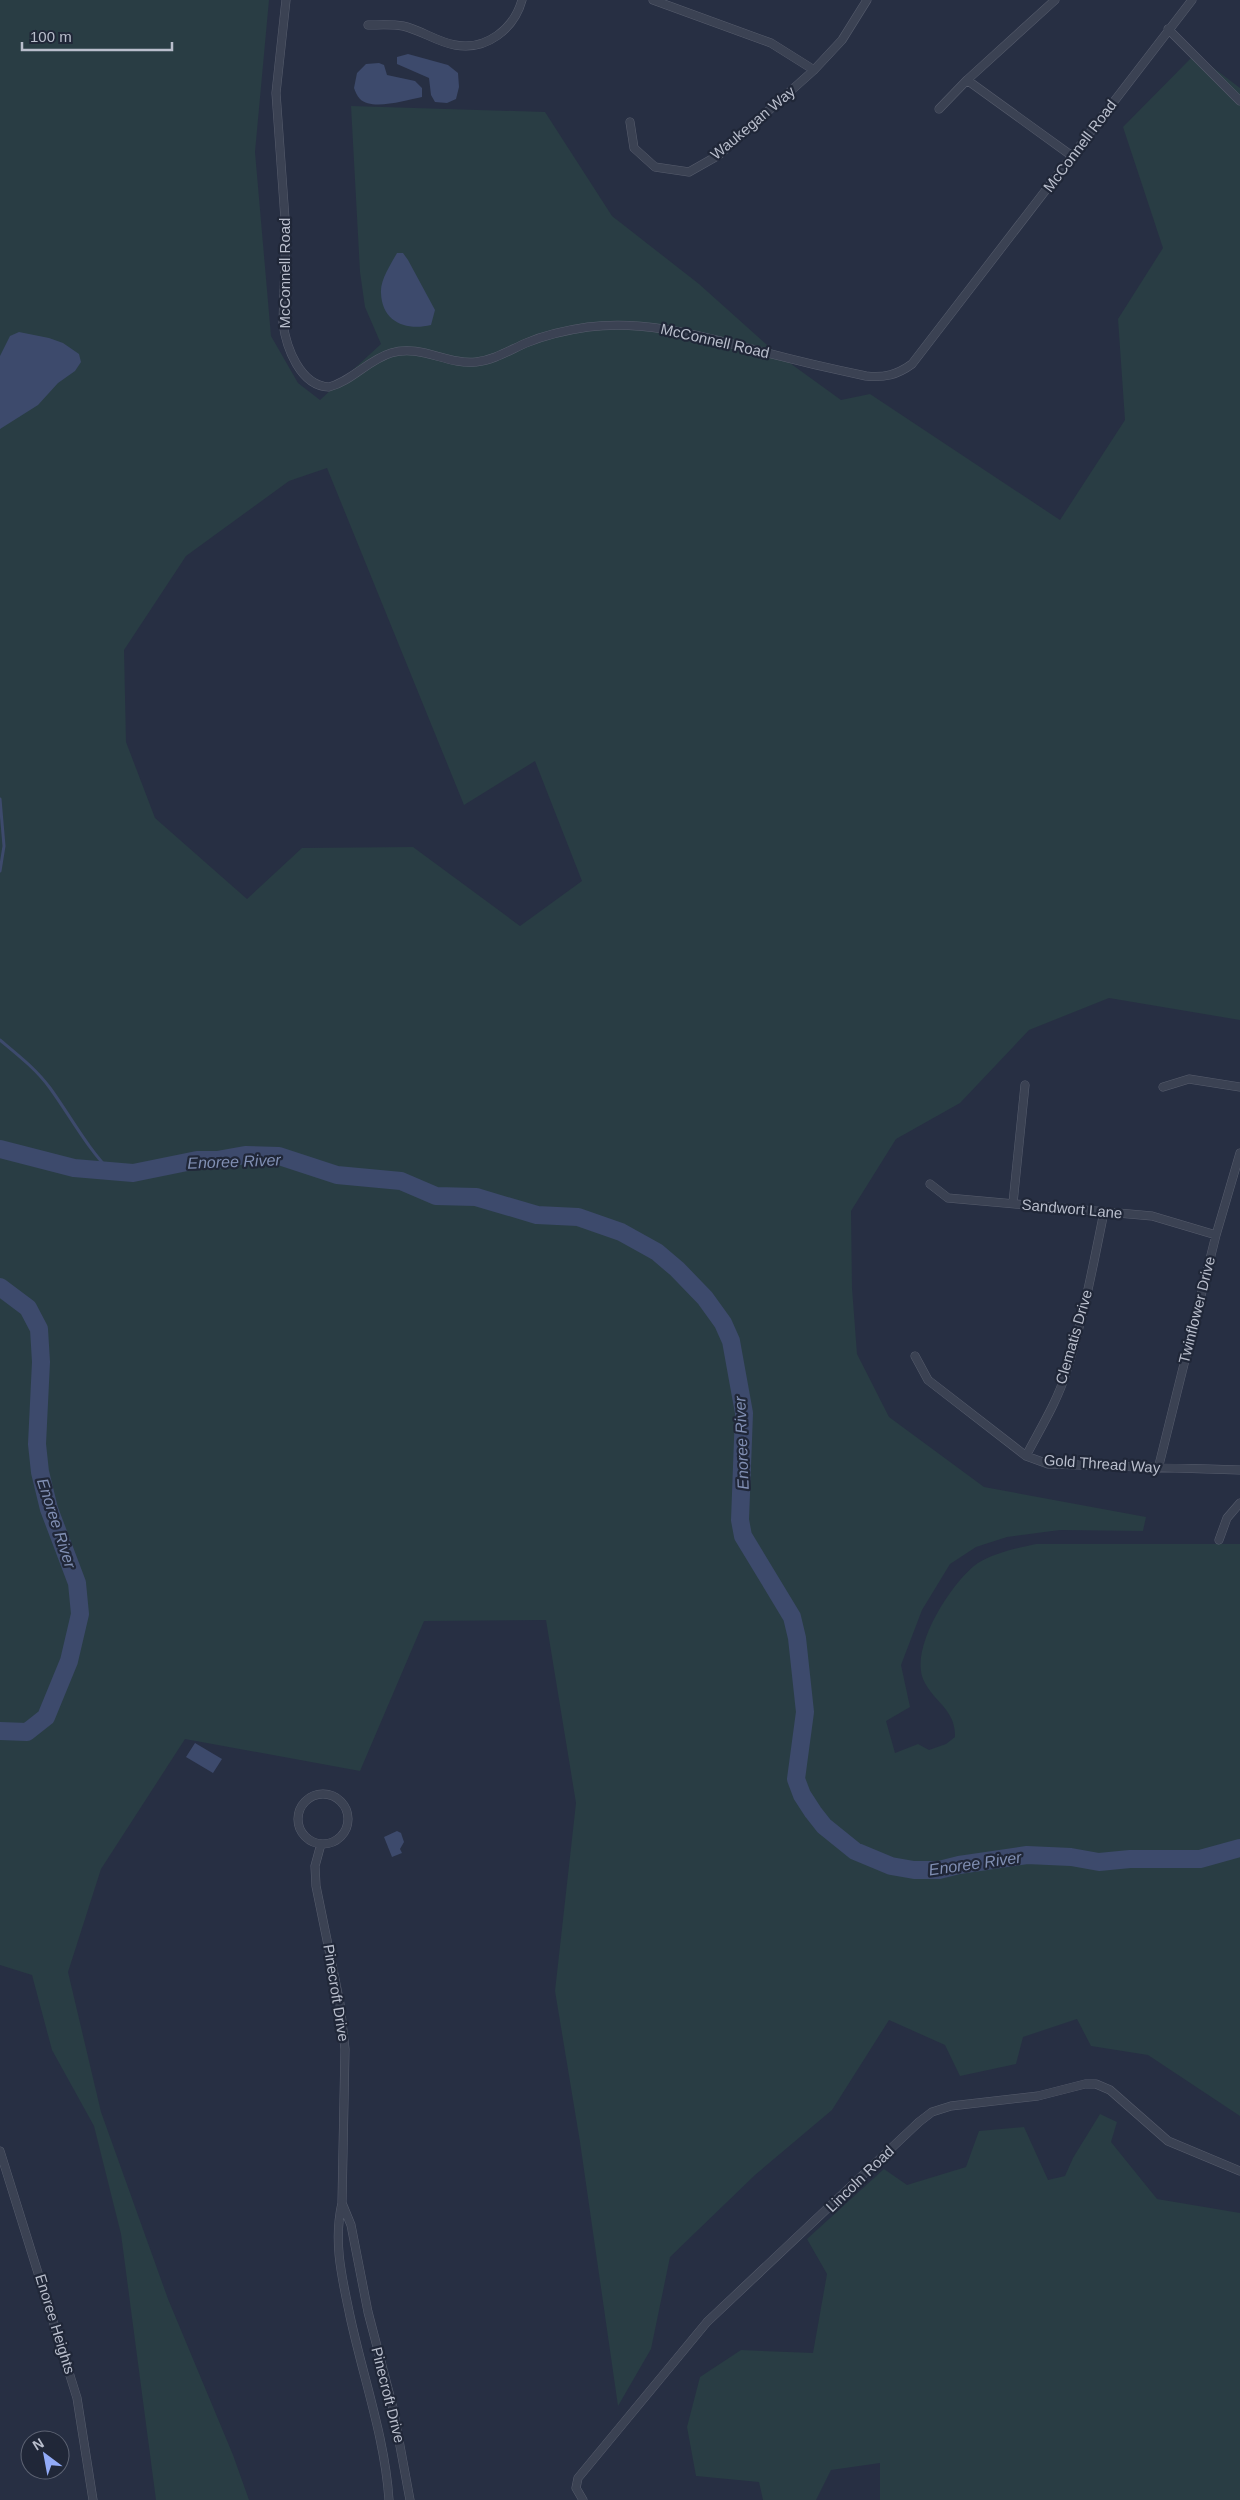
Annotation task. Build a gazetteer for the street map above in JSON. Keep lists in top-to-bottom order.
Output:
{
  "streets": {
    "street": [
      "Waukegan Way",
      "McConnell Road",
      "Sandwort Lane",
      "Twinflower Drive",
      "Clematis Drive",
      "Gold Thread Way",
      "Pinecroft Drive",
      "Lincoln Road",
      "Enoree Heights"
    ]
  },
  "crossings": [
    ["Sandwort Lane", "Twinflower Drive"],
    ["Sandwort Lane", "Clematis Drive"],
    ["Twinflower Drive", "Gold Thread Way"],
    ["Clematis Drive", "Gold Thread Way"]
  ],
  "water": ["Enoree River"],
  "scale_bar": "100 m",
  "north": "top left"
}
